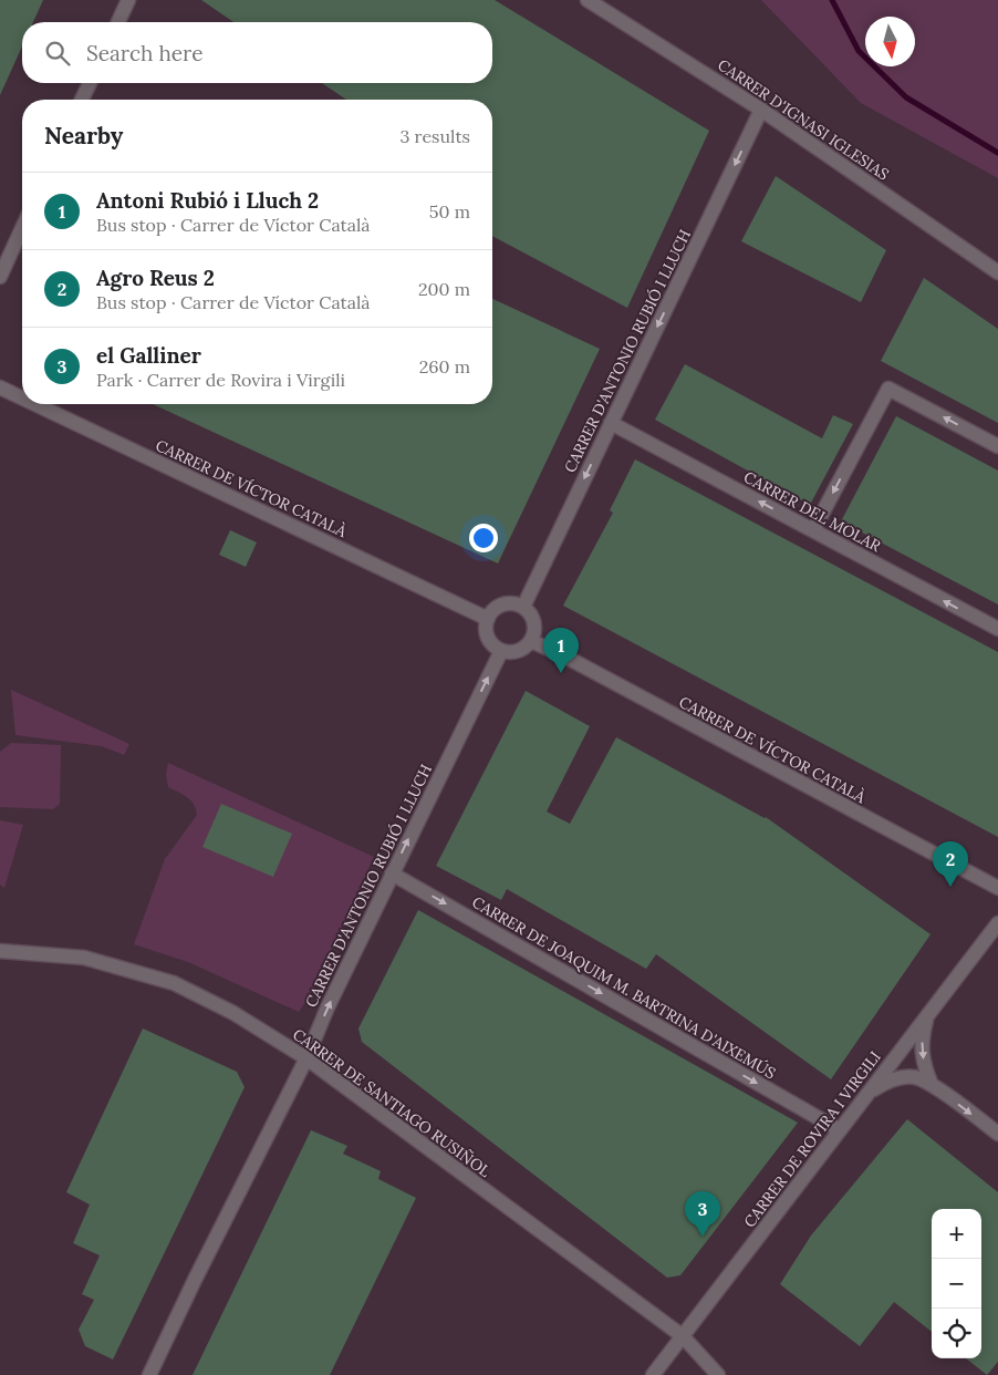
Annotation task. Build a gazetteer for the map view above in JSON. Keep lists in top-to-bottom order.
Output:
{
  "streets": {
    "street": [
      "CARRER D'IGNASI IGLESIAS",
      "CARRER D'ANTONIO RUBIÓ I LLUCH",
      "CARRER DE VÍCTOR CATALÀ",
      "CARRER DEL MOLAR",
      "CARRER DE JOAQUIM M. BARTRINA D'AIXEMÚS",
      "CARRER DE SANTIAGO RUSIÑOL",
      "CARRER DE ROVIRA I VIRGILI"
    ]
  },
  "crossings": [
    ["CARRER D'IGNASI IGLESIAS", "CARRER D'ANTONIO RUBIÓ I LLUCH"],
    ["CARRER D'ANTONIO RUBIÓ I LLUCH", "CARRER DE VÍCTOR CATALÀ"],
    ["CARRER D'ANTONIO RUBIÓ I LLUCH", "CARRER DEL MOLAR"],
    ["CARRER D'ANTONIO RUBIÓ I LLUCH", "CARRER DE JOAQUIM M. BARTRINA D'AIXEMÚS"],
    ["CARRER D'ANTONIO RUBIÓ I LLUCH", "CARRER DE SANTIAGO RUSIÑOL"],
    ["CARRER DE JOAQUIM M. BARTRINA D'AIXEMÚS", "CARRER DE ROVIRA I VIRGILI"],
    ["CARRER DE SANTIAGO RUSIÑOL", "CARRER DE ROVIRA I VIRGILI"]
  ],
  "one_way": ["CARRER DEL MOLAR", "CARRER DE JOAQUIM M. BARTRINA D'AIXEMÚS"],
  "north": "bottom",
  "page": {
    "search": "Search here",
    "heading": ["Nearby", "3 results"],
    "list": [
      {
        "mark": "1",
        "name": "Antoni Rubió i Lluch 2",
        "note": "Bus stop · Carrer de Víctor Català",
        "value": "50 m"
      },
      {
        "mark": "2",
        "name": "Agro Reus 2",
        "note": "Bus stop · Carrer de Víctor Català",
        "value": "200 m"
      },
      {
        "mark": "3",
        "name": "el Galliner",
        "note": "Park · Carrer de Rovira i Virgili",
        "value": "260 m"
      }
    ],
    "pins": ["1", "2", "3"],
    "map_buttons": ["+", "−"]
  }
}
